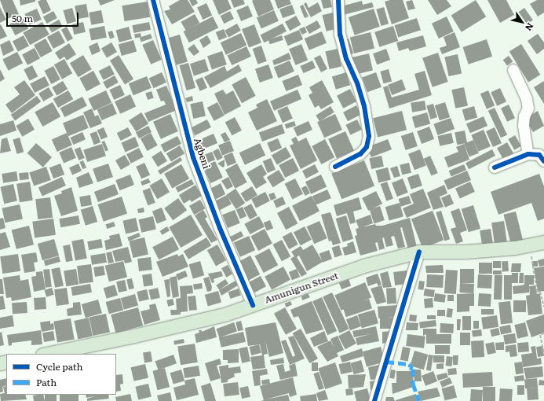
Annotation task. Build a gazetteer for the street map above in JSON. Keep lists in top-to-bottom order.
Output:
{
  "streets": {
    "main road": ["Amunigun Street"],
    "street": ["Agbeni"]
  },
  "crossings": [
    ["Agbeni", "Amunigun Street"]
  ],
  "legend": ["Cycle path", "Path"],
  "scale_bar": "50 m",
  "north": "bottom right"
}
